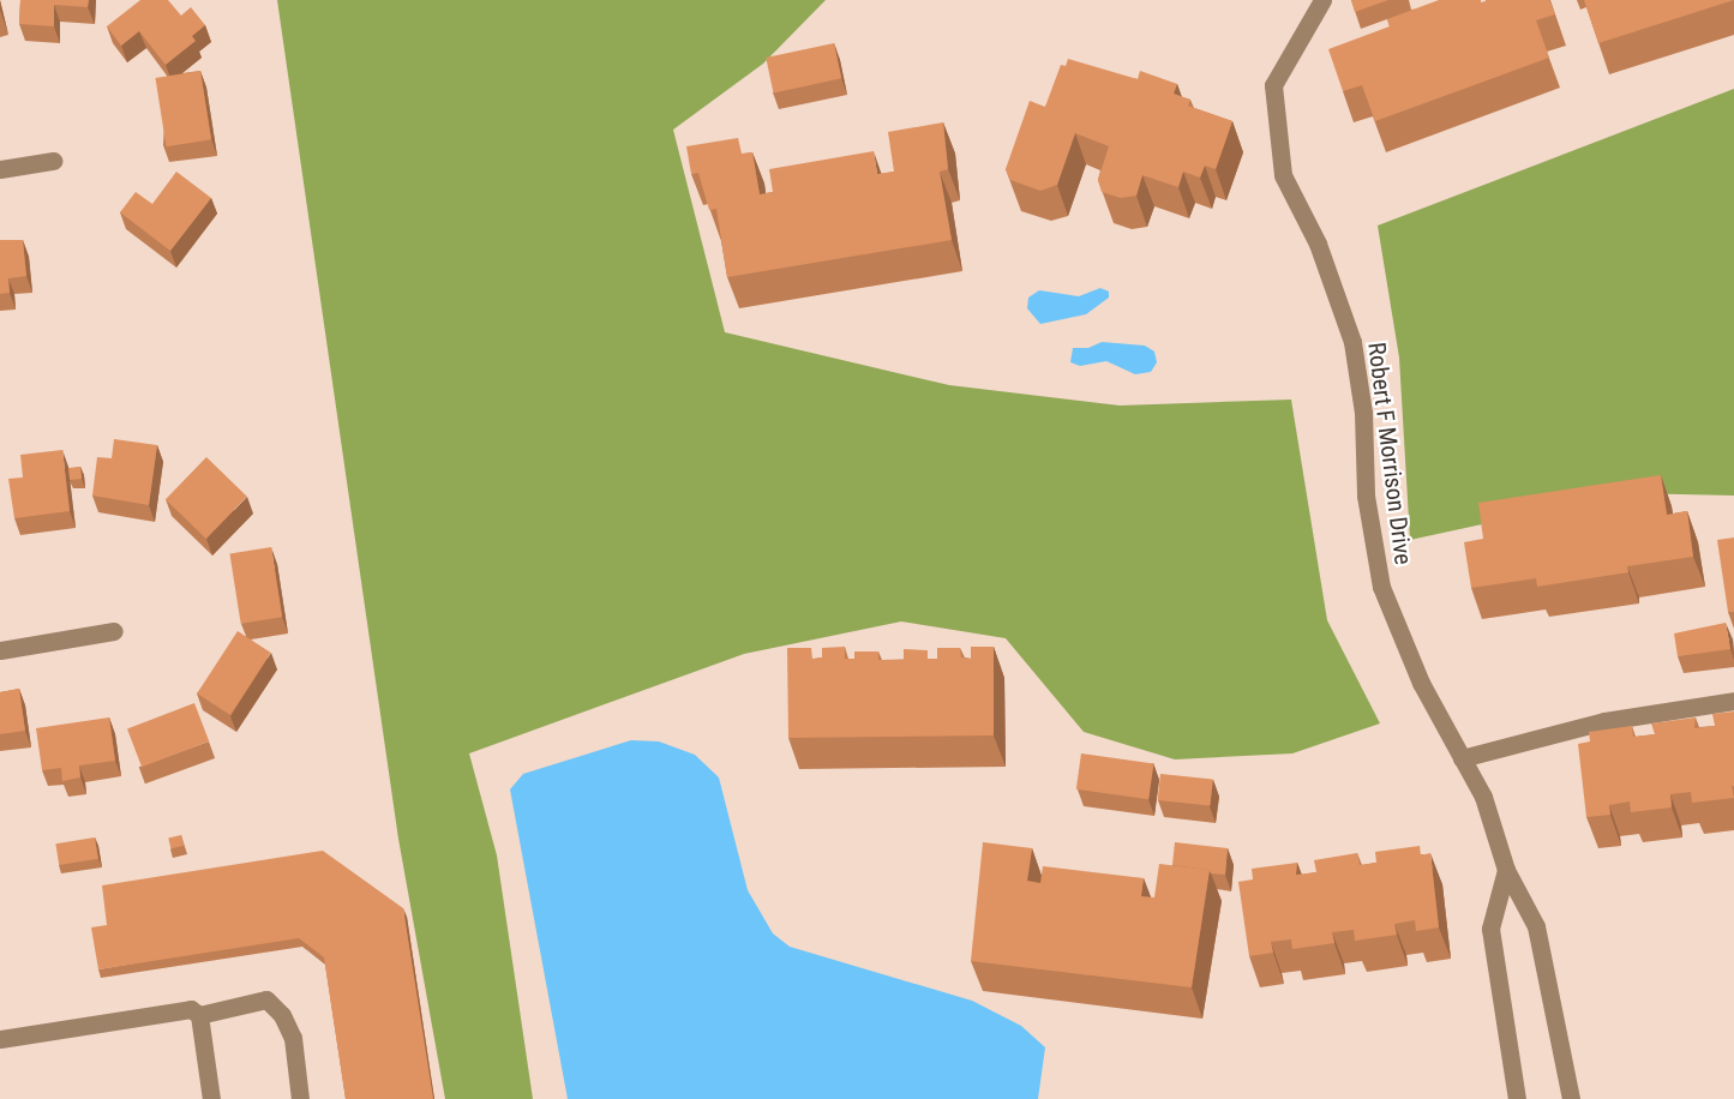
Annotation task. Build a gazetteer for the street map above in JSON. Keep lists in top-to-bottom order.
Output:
{
  "streets": {
    "street": ["Robert F Morrison Drive"]
  }
}
